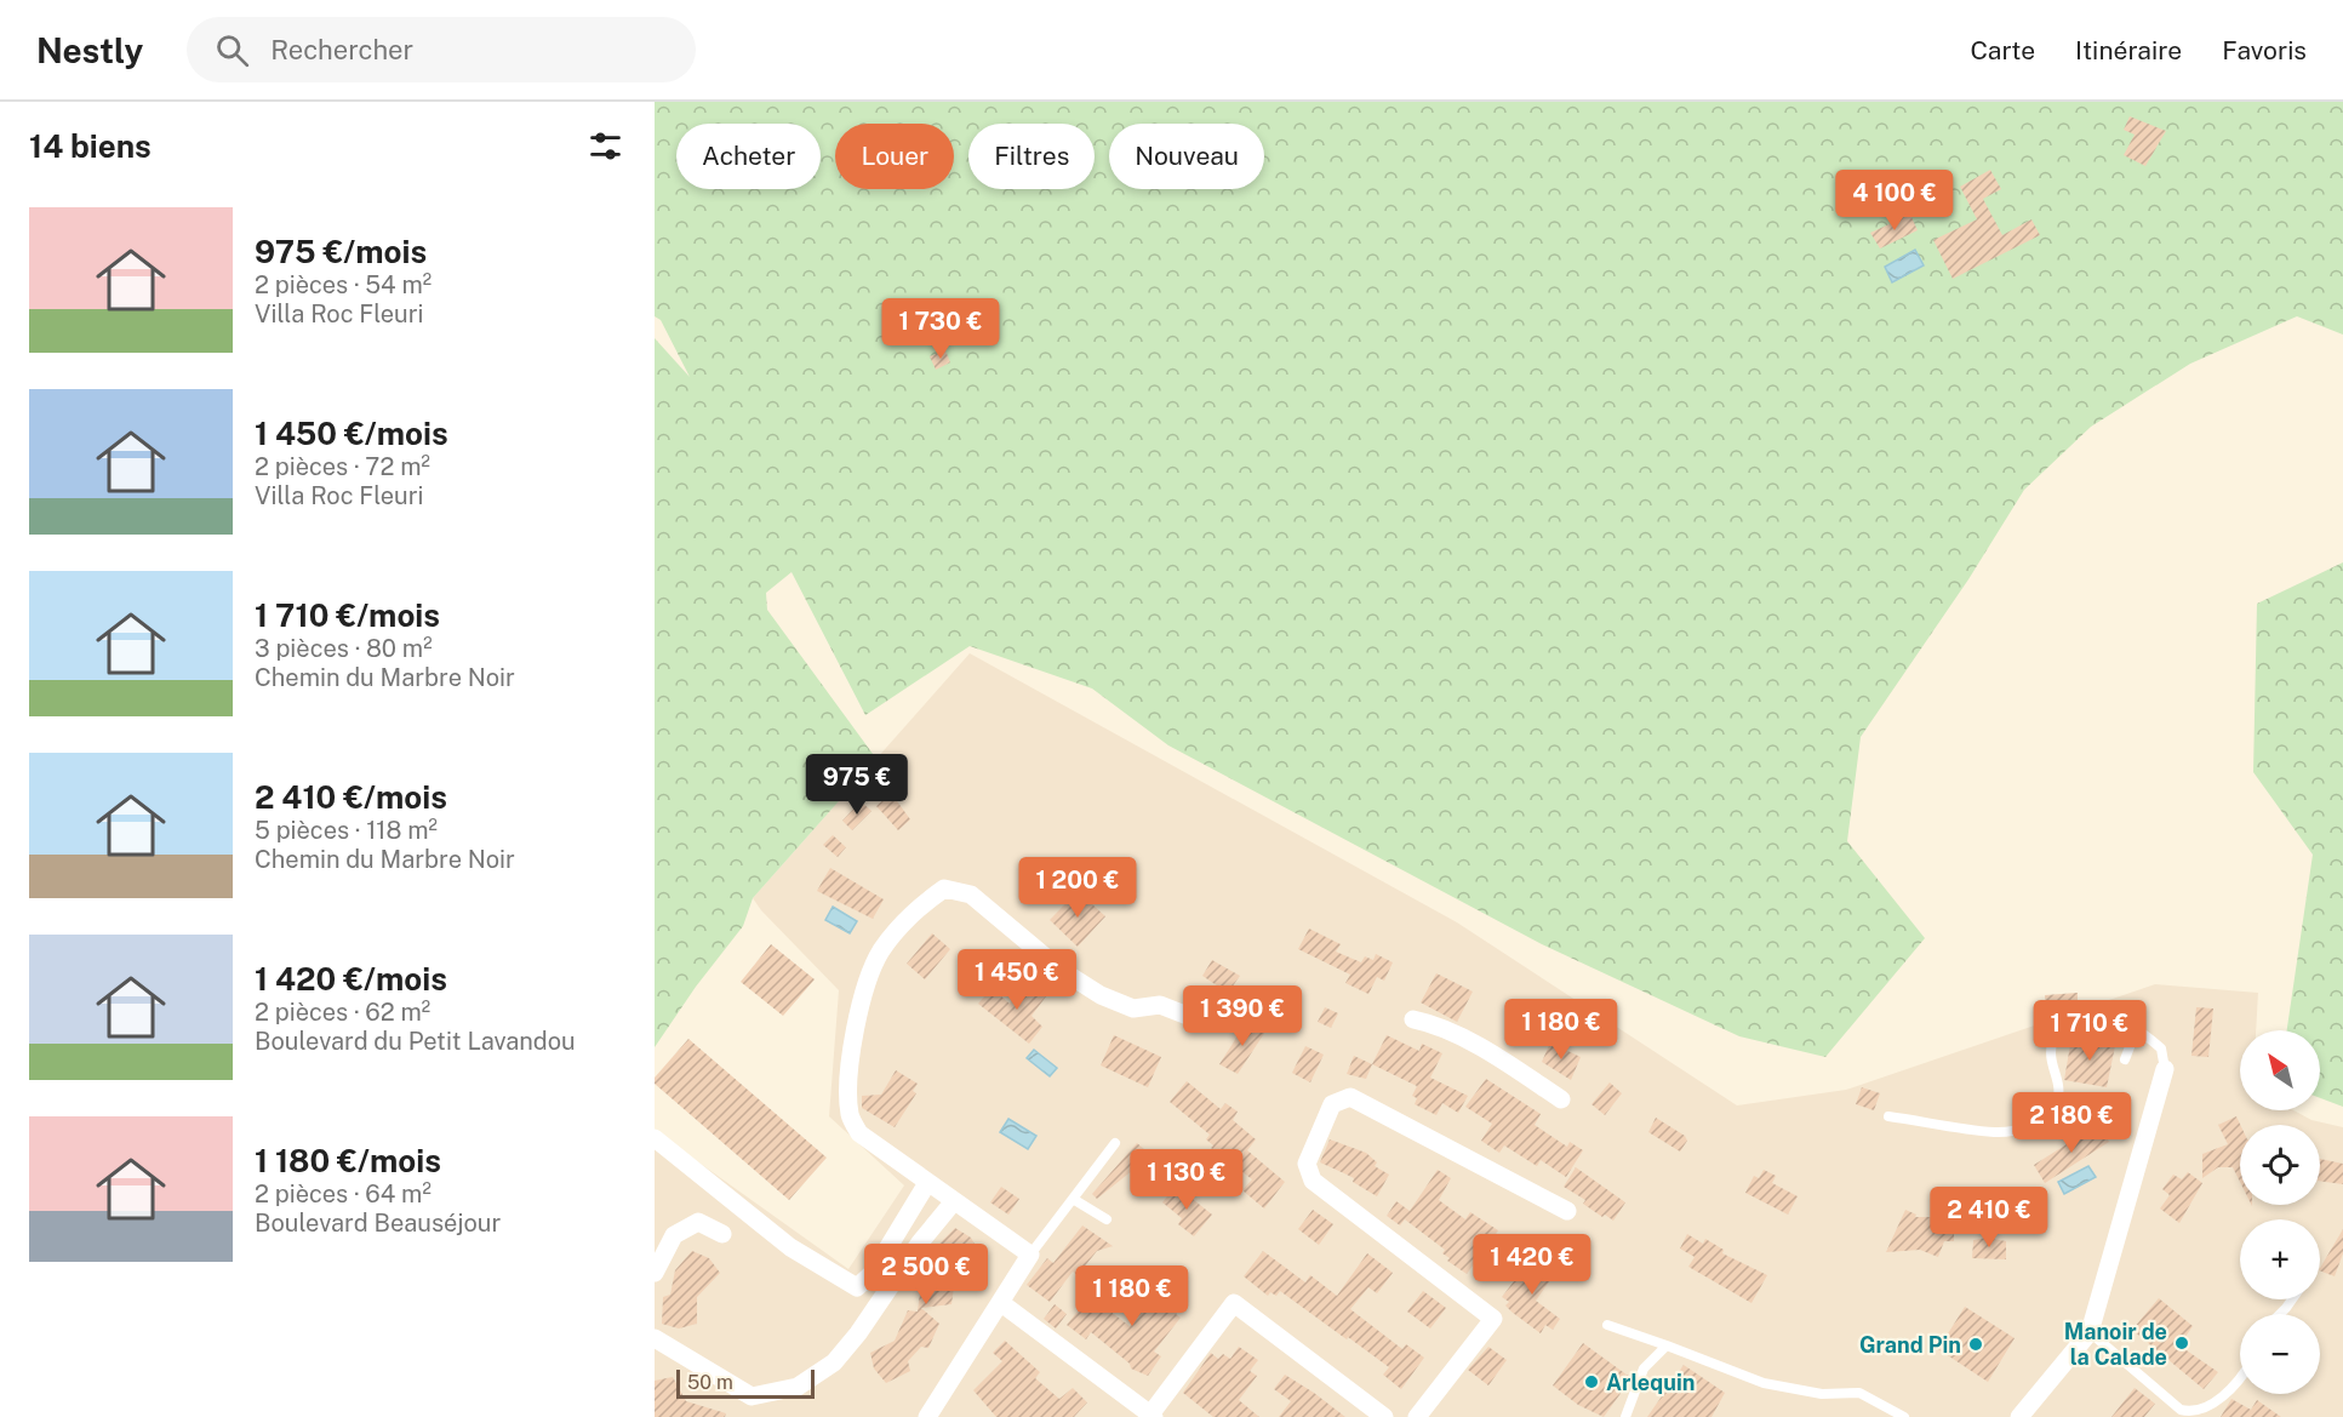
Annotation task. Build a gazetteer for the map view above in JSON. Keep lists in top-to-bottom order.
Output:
{
  "places": ["Manoir de la Calade", "Grand Pin", "Arlequin"],
  "scale_bar": "50 m",
  "north": "top left",
  "page": {
    "header": "Nestly",
    "search": "Rechercher",
    "nav": ["Carte", "Itinéraire", "Favoris"],
    "heading": "14 biens",
    "chip": [
      "Acheter",
      "Louer",
      "Filtres",
      "Nouveau"
    ],
    "price": [
      "4 100 €",
      "1 730 €",
      "975 €",
      "1 200 €",
      "1 450 €",
      "1 390 €",
      "1 180 €",
      "1 710 €",
      "2 180 €",
      "1 130 €",
      "2 410 €",
      "1 420 €",
      "2 500 €",
      "1 180 €"
    ],
    "list": [
      {
        "name": "975 €/mois",
        "note": "2 pièces · 54 m² · Villa Roc Fleuri"
      },
      {
        "name": "1 450 €/mois",
        "note": "2 pièces · 72 m² · Villa Roc Fleuri"
      },
      {
        "name": "1 710 €/mois",
        "note": "3 pièces · 80 m² · Chemin du Marbre Noir"
      },
      {
        "name": "2 410 €/mois",
        "note": "5 pièces · 118 m² · Chemin du Marbre Noir"
      },
      {
        "name": "1 420 €/mois",
        "note": "2 pièces · 62 m² · Boulevard du Petit Lavandou"
      },
      {
        "name": "1 180 €/mois",
        "note": "2 pièces · 64 m² · Boulevard Beauséjour"
      }
    ],
    "map_buttons": ["+", "−"],
    "scale": "50 m"
  }
}
